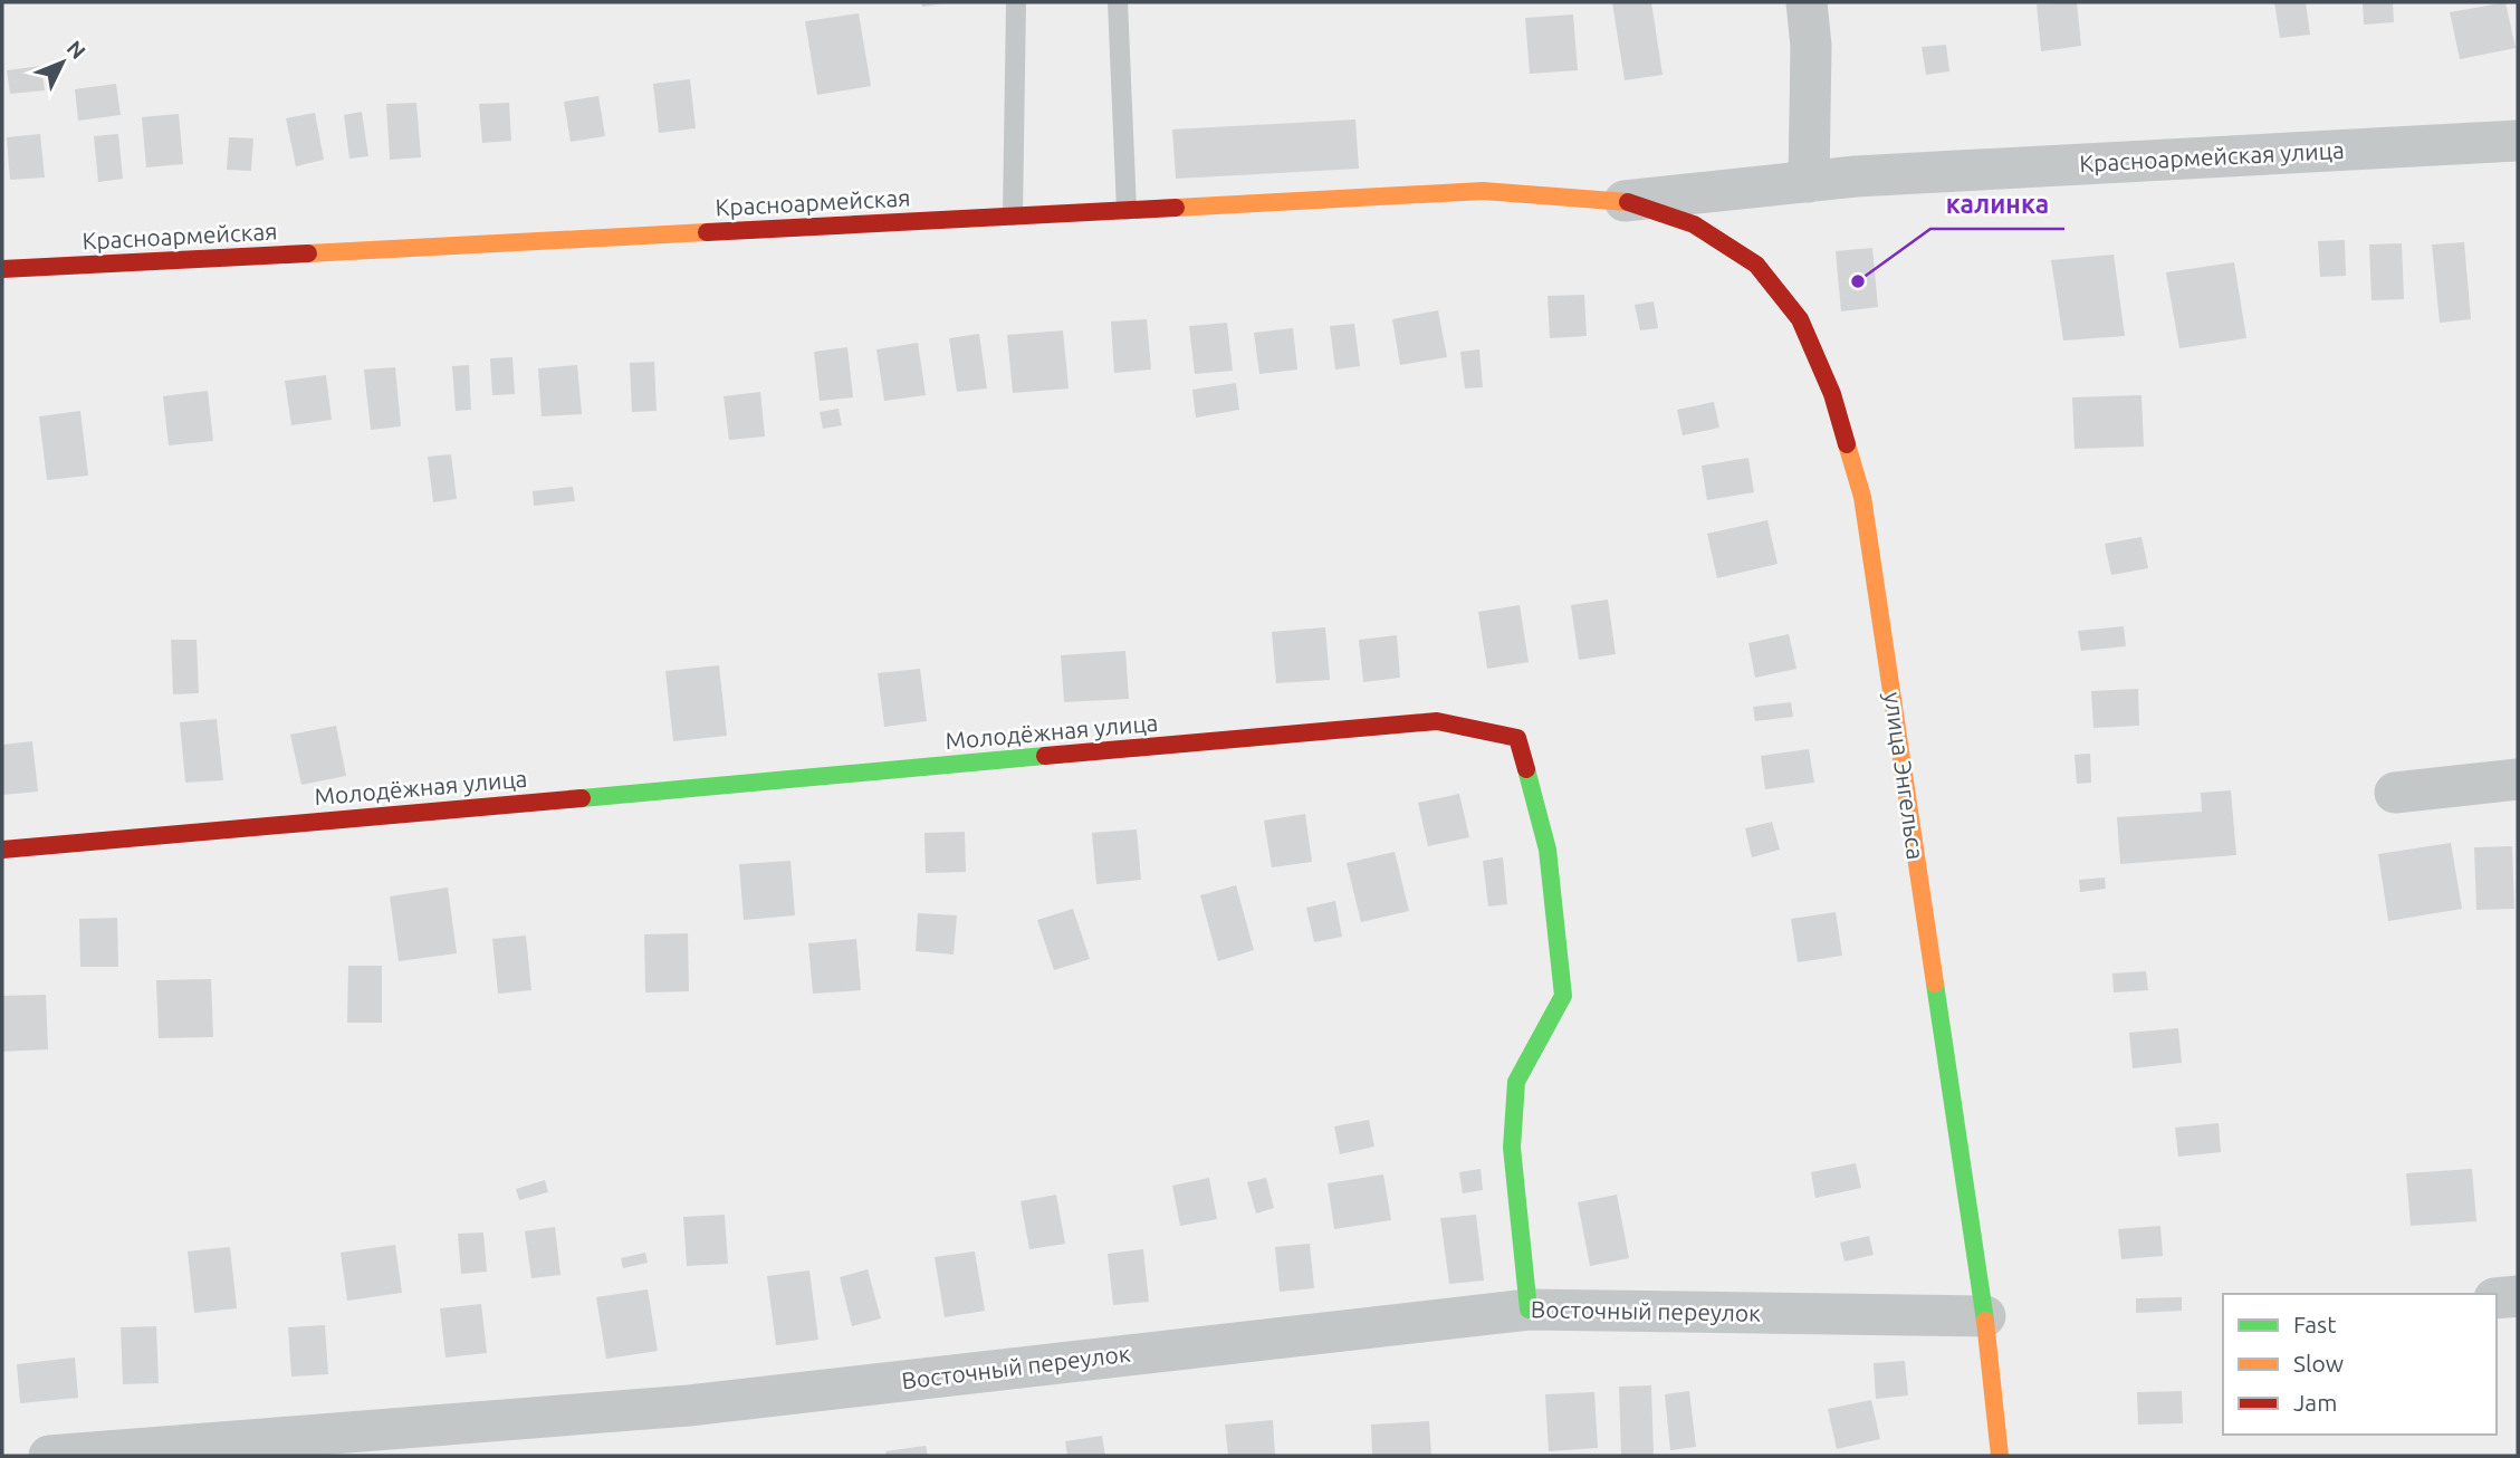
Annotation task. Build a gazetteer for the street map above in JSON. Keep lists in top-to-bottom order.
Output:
{
  "streets": {
    "street": [
      "Красноармейская улица",
      "Красноармейская",
      "Молодёжная улица",
      "улица Энгельса",
      "Восточный переулок"
    ]
  },
  "crossings": [
    ["Красноармейская улица", "Красноармейская"],
    ["Красноармейская улица", "улица Энгельса"],
    ["Красноармейская", "улица Энгельса"],
    ["Молодёжная улица", "Восточный переулок"],
    ["улица Энгельса", "Восточный переулок"]
  ],
  "places": ["калинка"],
  "legend": ["Fast", "Slow", "Jam"],
  "north": "top right"
}
